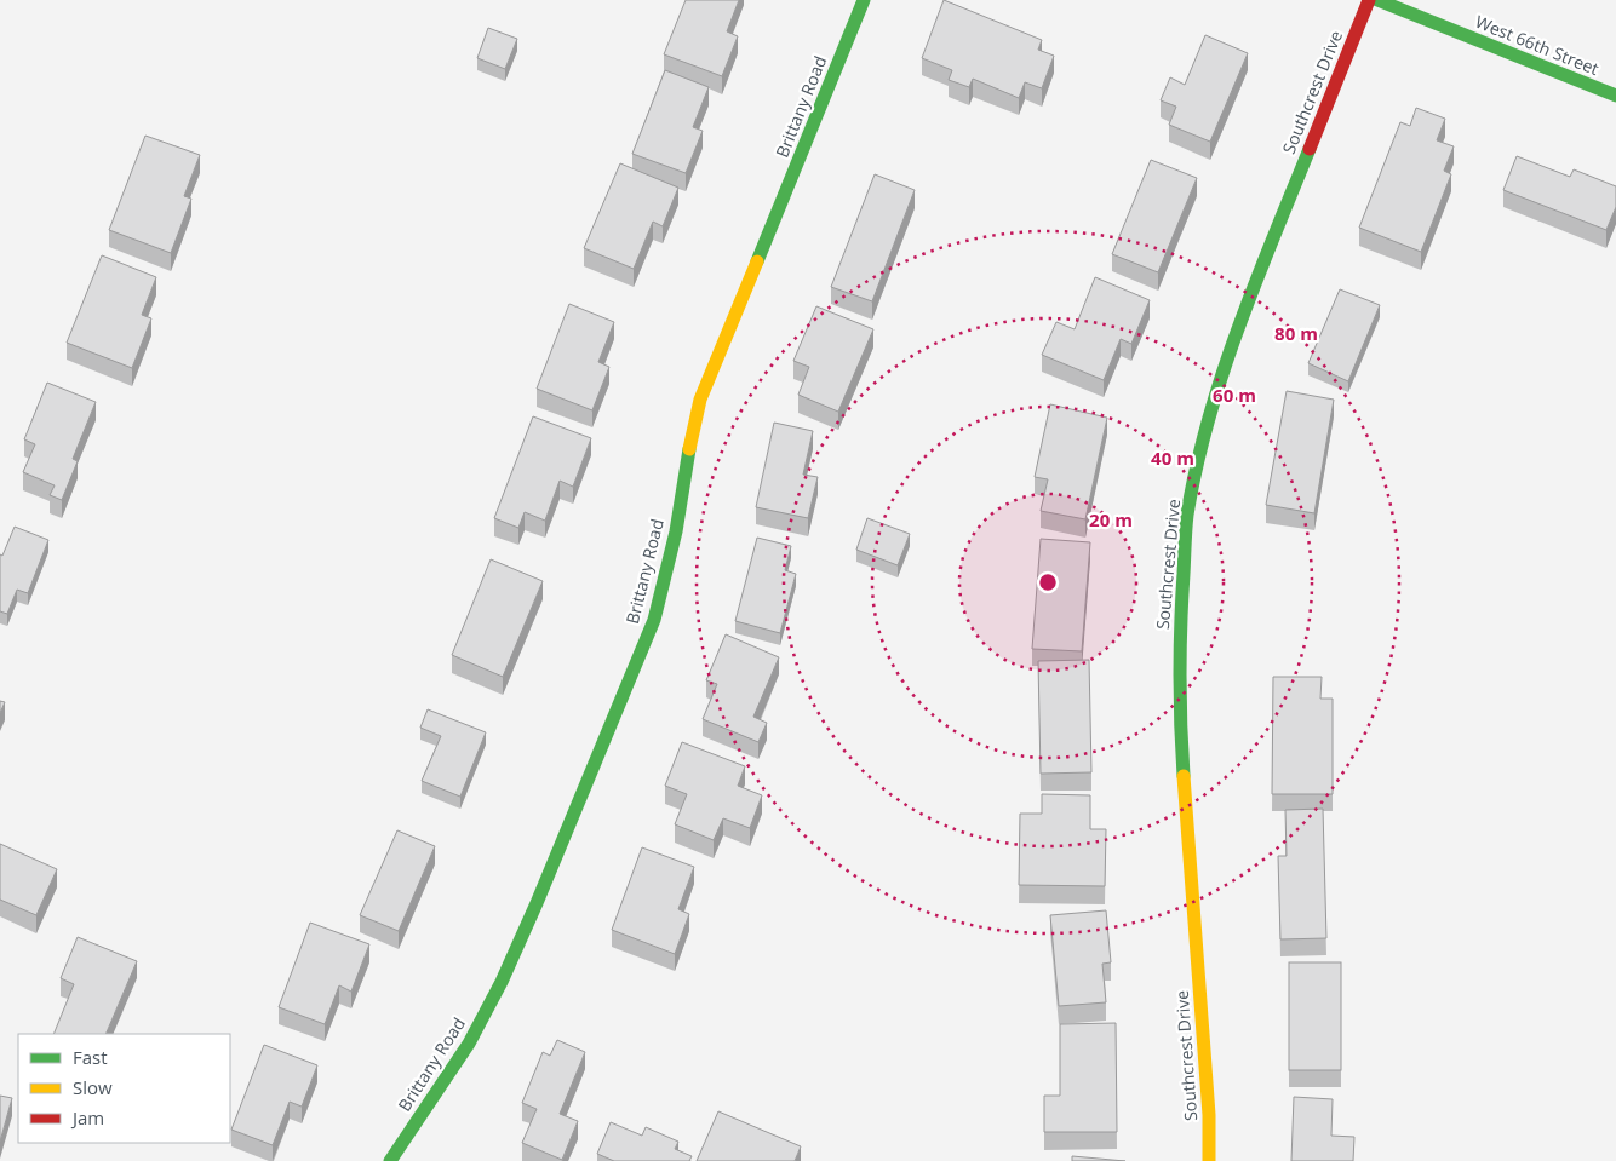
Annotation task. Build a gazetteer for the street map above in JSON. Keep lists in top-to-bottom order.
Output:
{
  "streets": {
    "street": ["West 66th Street", "Southcrest Drive", "Brittany Road"]
  },
  "legend": ["Fast", "Slow", "Jam"],
  "rings": [
    "80 m",
    "60 m",
    "40 m",
    "20 m"
  ]
}
